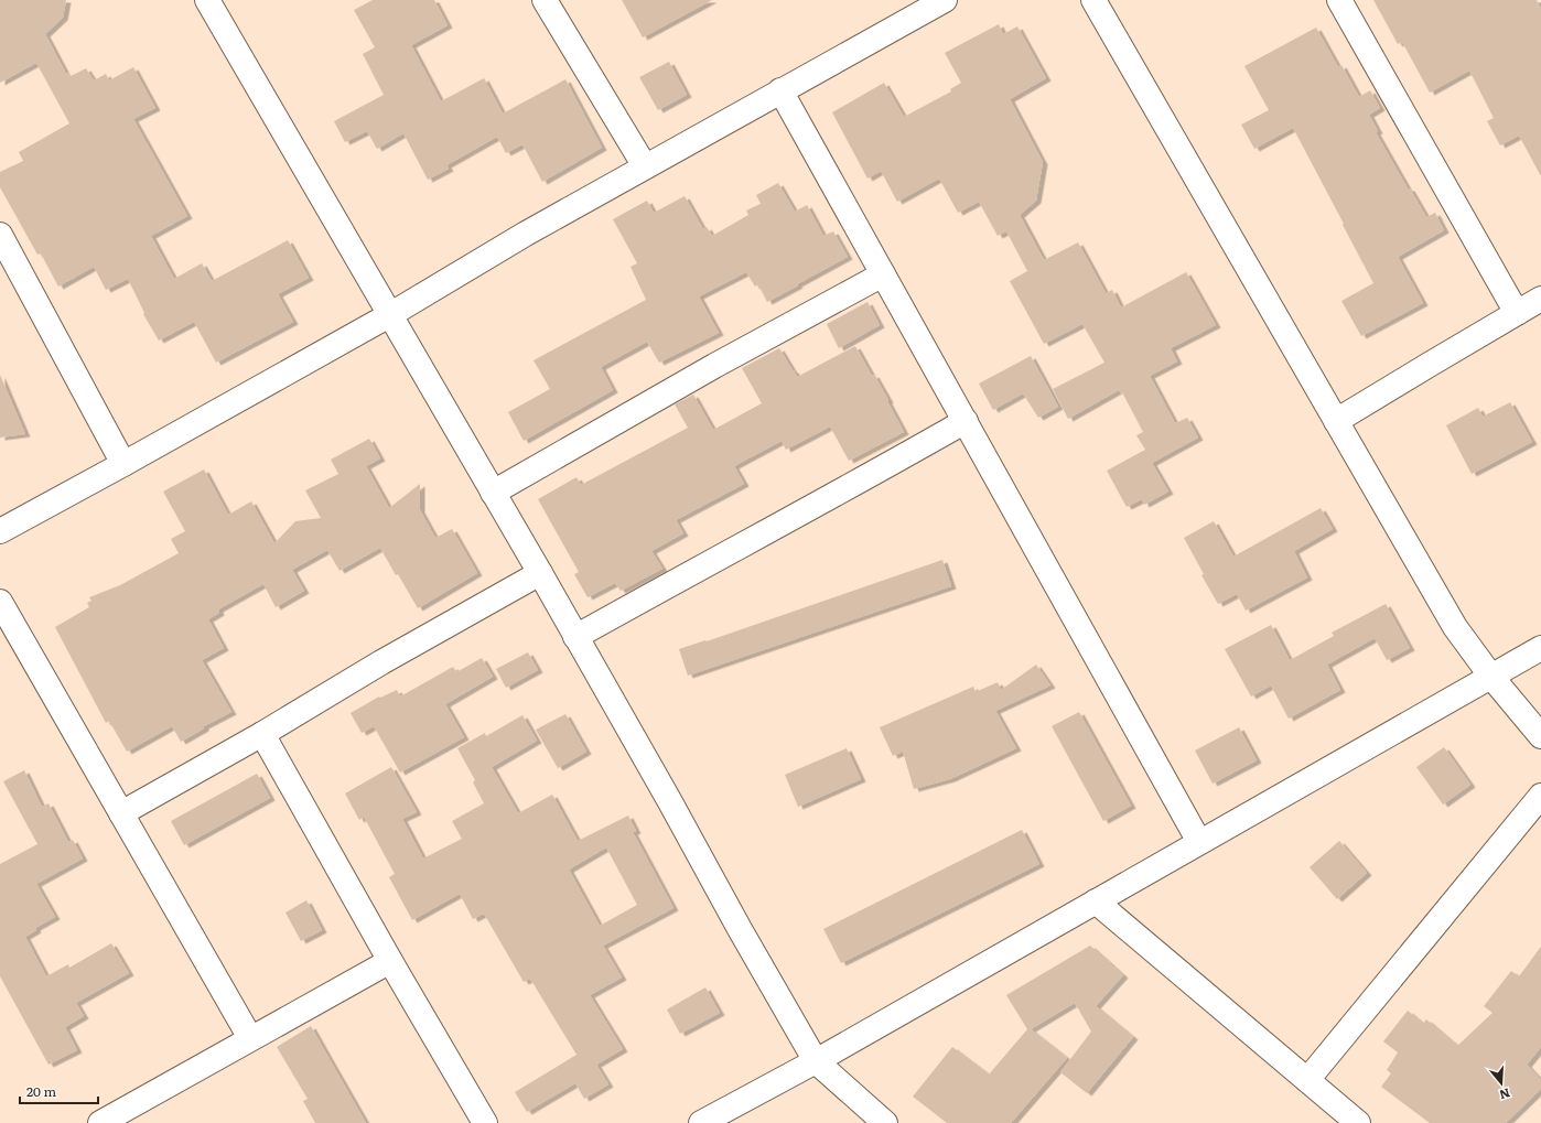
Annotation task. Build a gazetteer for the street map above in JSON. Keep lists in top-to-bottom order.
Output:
{
  "scale_bar": "20 m",
  "north": "bottom"
}
